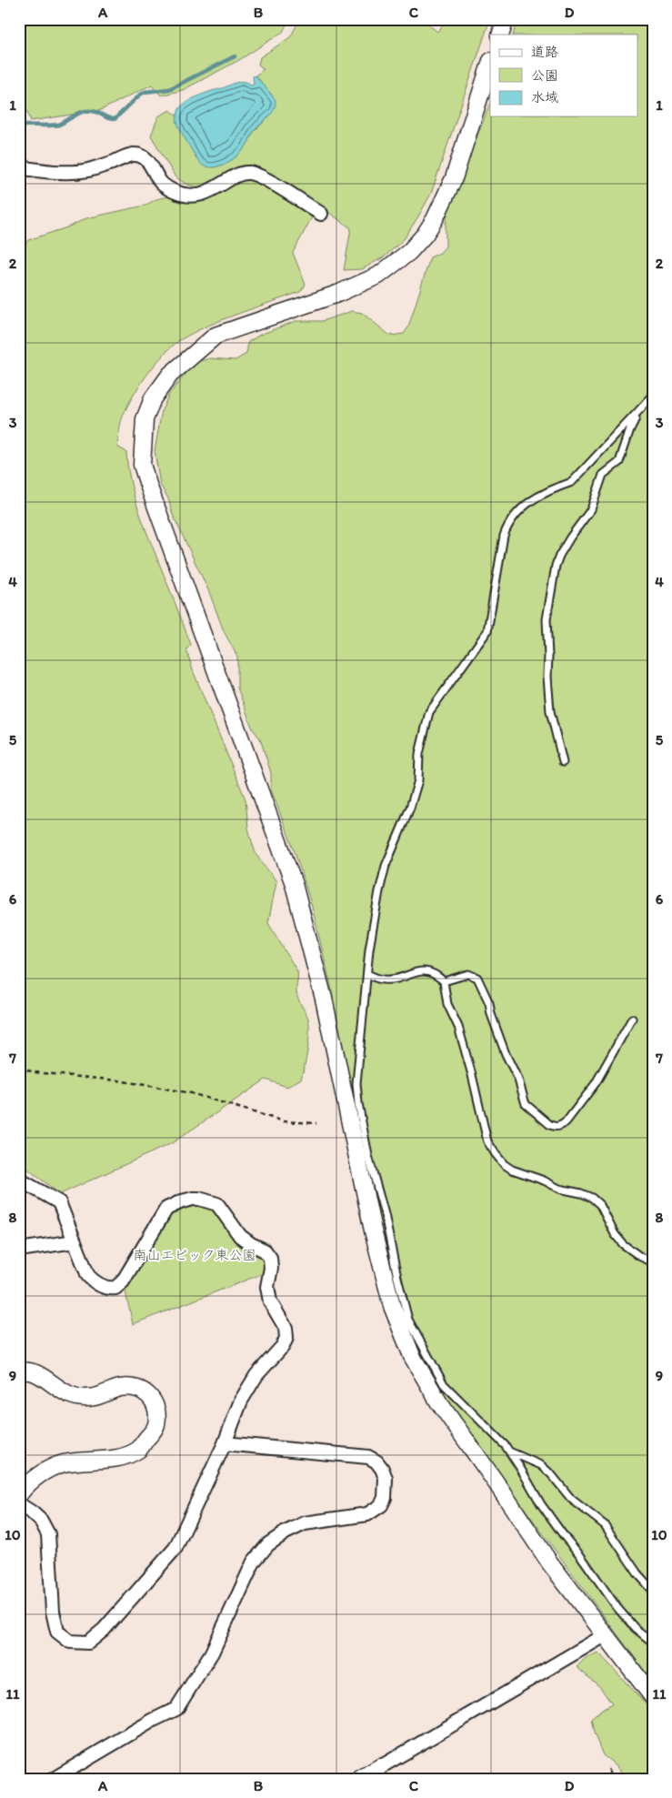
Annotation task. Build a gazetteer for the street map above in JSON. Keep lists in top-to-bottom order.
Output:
{
  "parks": ["南山エピック東公園"],
  "legend": ["道路", "公園", "水域"],
  "grid": {
    "columns": [
      "A",
      "B",
      "C",
      "D"
    ],
    "rows": [
      "1",
      "2",
      "3",
      "4",
      "5",
      "6",
      "7",
      "8",
      "9",
      "10",
      "11"
    ]
  }
}
